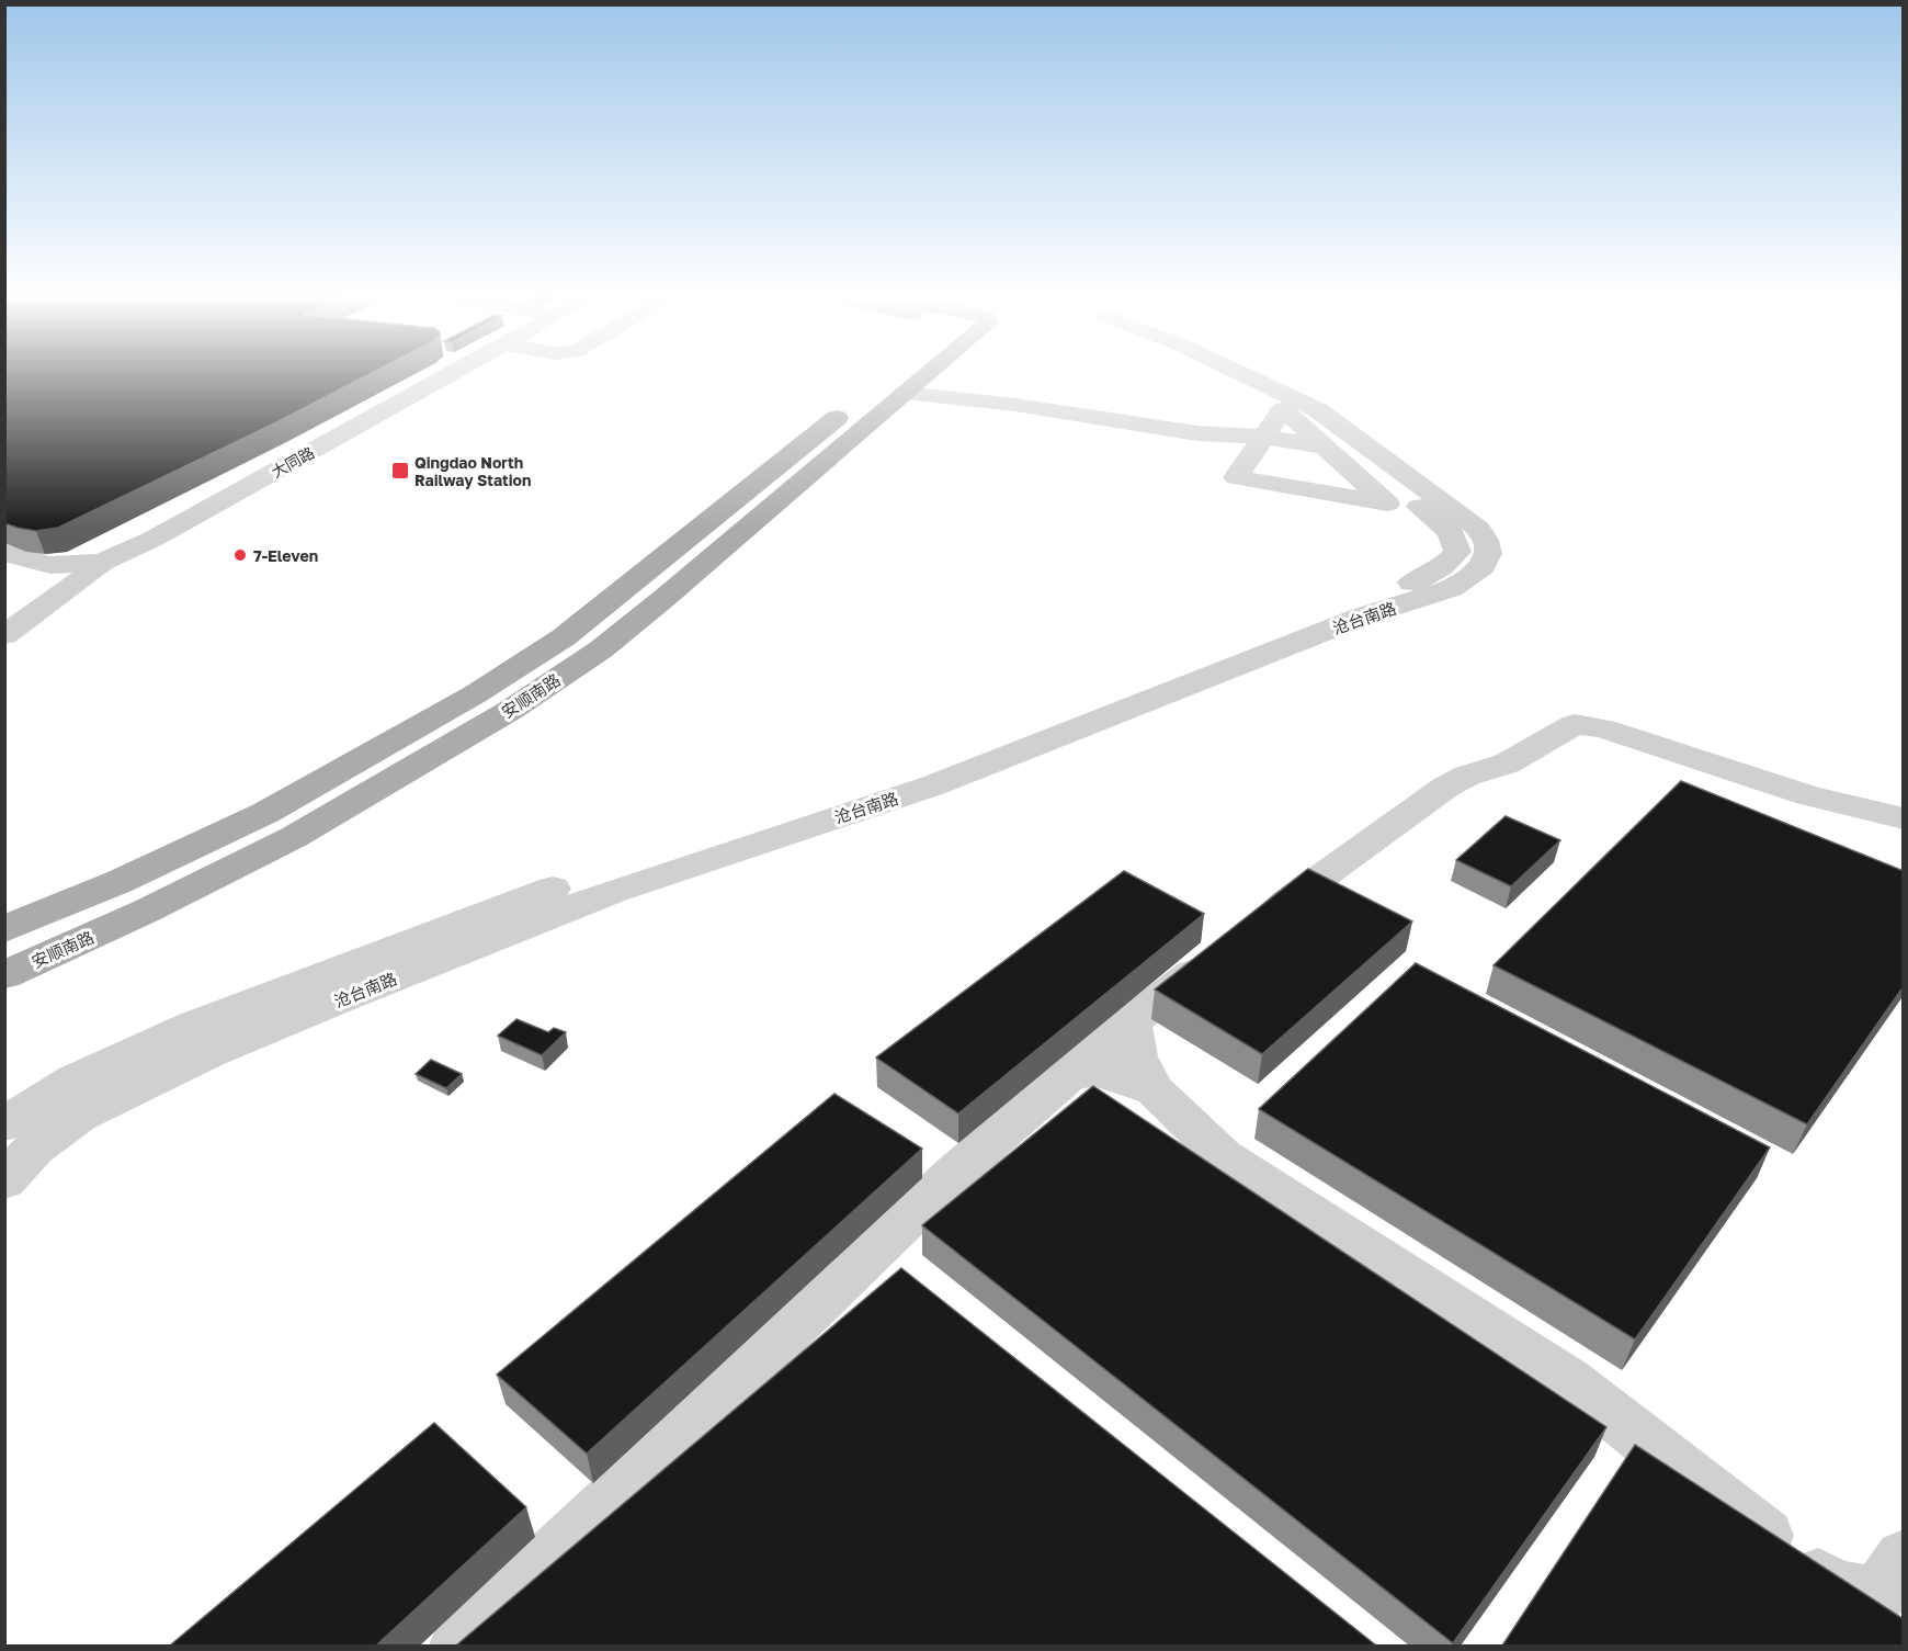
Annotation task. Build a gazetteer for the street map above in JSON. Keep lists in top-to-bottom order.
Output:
{
  "streets": {
    "main road": ["安顺南路"],
    "street": ["大同路", "沧台南路"]
  },
  "places": {
    "transit": ["Qingdao North Railway Station"],
    "other": ["7-Eleven"]
  }
}
